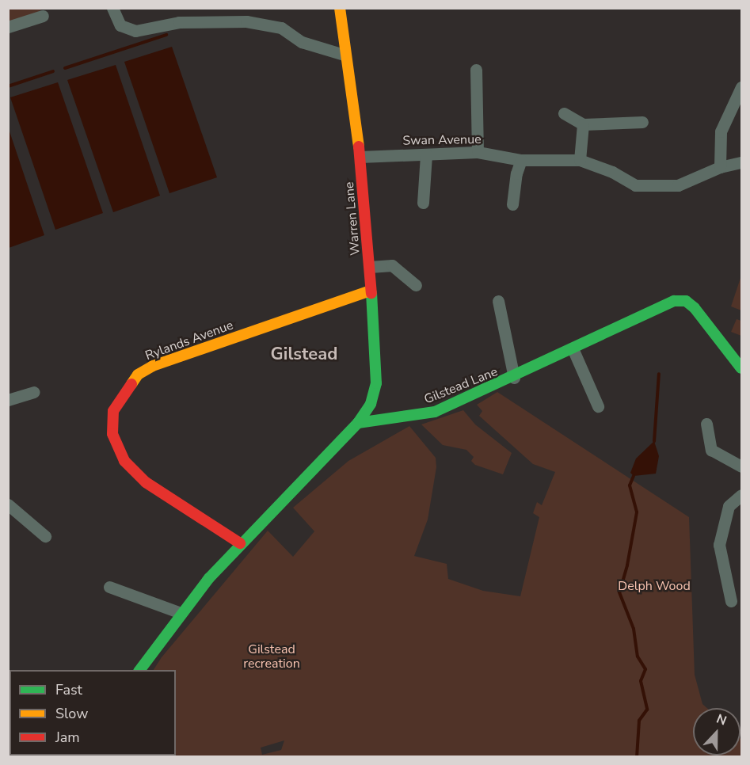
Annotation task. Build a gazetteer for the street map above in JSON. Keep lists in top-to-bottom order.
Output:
{
  "streets": {
    "street": [
      "Swan Avenue",
      "Warren Lane",
      "Rylands Avenue",
      "Gilstead Lane"
    ]
  },
  "crossings": [
    ["Swan Avenue", "Warren Lane"],
    ["Warren Lane", "Rylands Avenue"],
    ["Warren Lane", "Gilstead Lane"]
  ],
  "districts": ["Gilstead"],
  "parks": ["Delph Wood", "Gilstead recreation"],
  "legend": ["Fast", "Slow", "Jam"],
  "north": "top"
}
